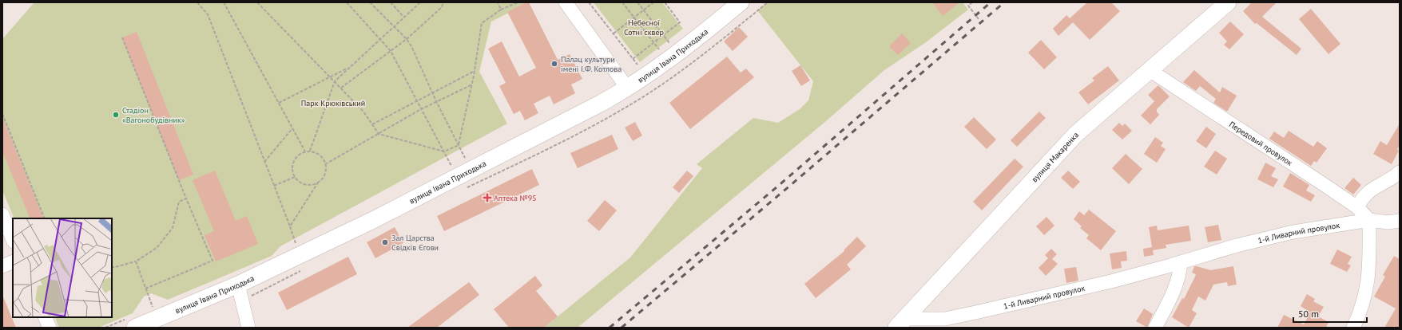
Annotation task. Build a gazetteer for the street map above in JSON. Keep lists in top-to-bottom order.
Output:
{
  "streets": {
    "main road": ["вулиця Івана Приходька", "вулиця Макаренка"],
    "street": ["Передовий провулок", "1-й Ливарний провулок"]
  },
  "crossings": [
    ["Передовий провулок", "вулиця Макаренка"],
    ["Передовий провулок", "1-й Ливарний провулок"],
    ["вулиця Макаренка", "1-й Ливарний провулок"]
  ],
  "parks": ["Небесної Сотні сквер", "Парк Крюківський"],
  "places": {
    "other": ["Палац культури імені І.Ф. Котлова", "Стадіон «Вагонобудівник»", "Зал Царства Свідків Єгови"],
    "health": ["Аптека №95"]
  },
  "scale_bar": "50 m"
}
